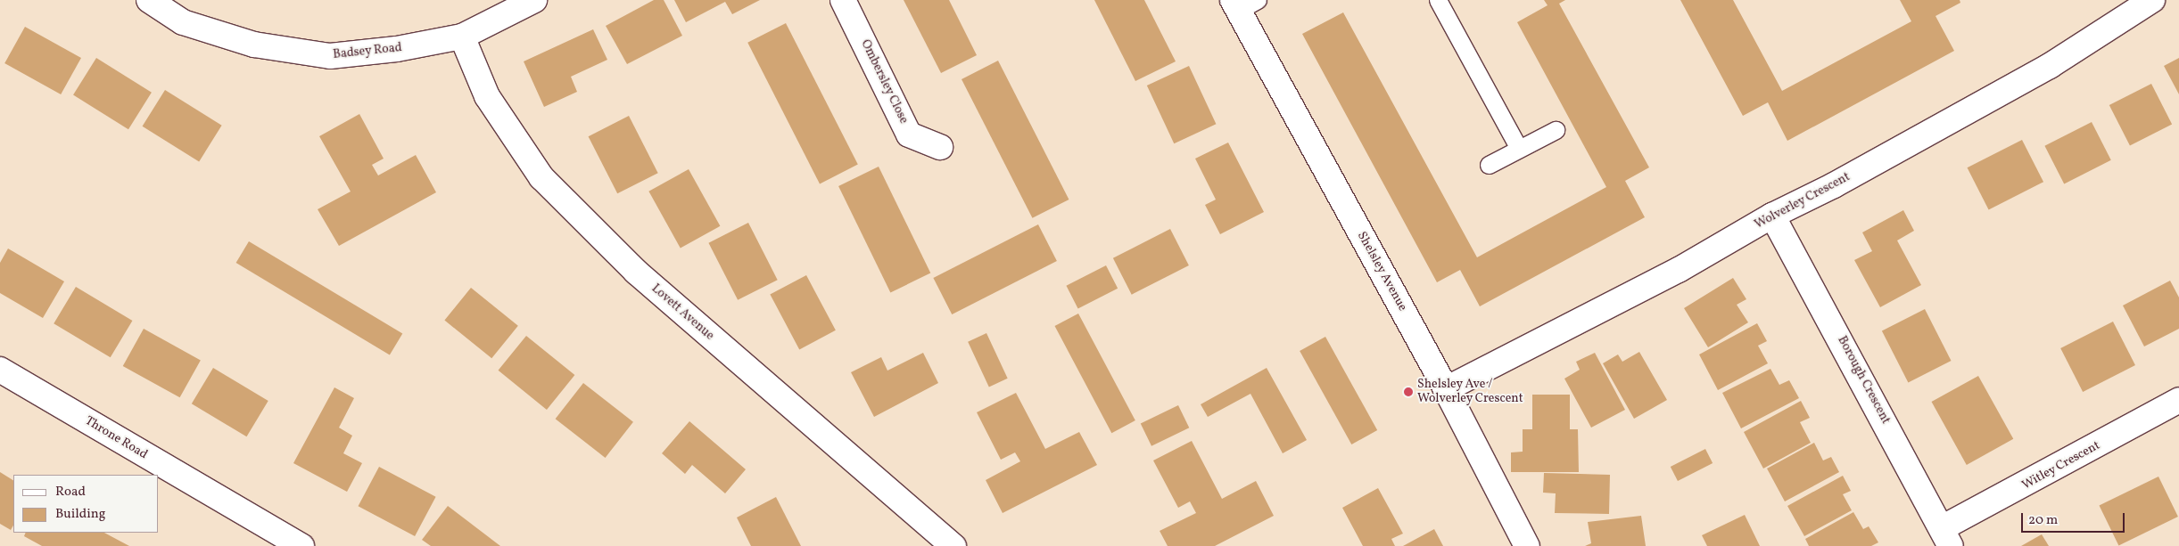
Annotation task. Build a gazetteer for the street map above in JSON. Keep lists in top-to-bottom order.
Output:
{
  "streets": {
    "street": [
      "Badsey Road",
      "Ombersley Close",
      "Wolverley Crescent",
      "Shelsley Avenue",
      "Lovett Avenue",
      "Borough Crescent",
      "Throne Road",
      "Witley Crescent"
    ]
  },
  "crossings": [
    ["Badsey Road", "Lovett Avenue"],
    ["Wolverley Crescent", "Shelsley Avenue"],
    ["Wolverley Crescent", "Borough Crescent"],
    ["Borough Crescent", "Witley Crescent"]
  ],
  "places": ["Shelsley Ave / Wolverley Crescent"],
  "legend": ["Road", "Building"],
  "scale_bar": "20 m"
}
